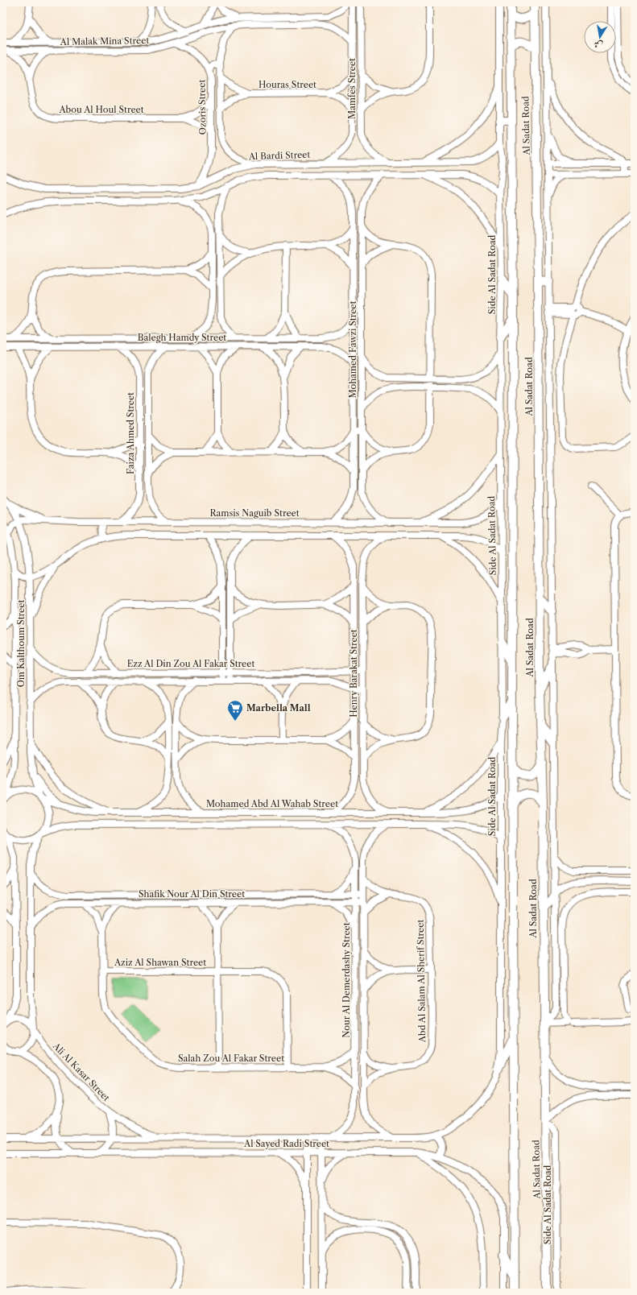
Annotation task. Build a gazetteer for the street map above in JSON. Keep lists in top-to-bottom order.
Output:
{
  "streets": {
    "main road": ["Al Sadat Road"],
    "street": [
      "Al Malak Mina Street",
      "Houras Street",
      "Mamfes Street",
      "Ozoris Street",
      "Abou Al Houl Street",
      "Al Bardi Street",
      "Side Al Sadat Road",
      "Balegh Hamdy Street",
      "Mohamed Fawzi Street",
      "Faiza Ahmed Street",
      "Ramsis Naguib Street",
      "Om Kalthoum Street",
      "Ezz Al Din Zou Al Fakar Street",
      "Henry Barakat Street",
      "Mohamed Abd Al Wahab Street",
      "Shafik Nour Al Din Street",
      "Aziz Al Shawan Street",
      "Nour Al Demerdashy Street",
      "Abd Al Salam Al Sherif Street",
      "Salah Zou Al Fakar Street",
      "Ali Al Kasar Street",
      "Al Sayed Radi Street"
    ]
  },
  "crossings": [
    ["Al Malak Mina Street", "Mamfes Street"],
    ["Al Malak Mina Street", "Ozoris Street"],
    ["Al Malak Mina Street", "Abou Al Houl Street"],
    ["Houras Street", "Mamfes Street"],
    ["Houras Street", "Ozoris Street"],
    ["Mamfes Street", "Al Bardi Street"],
    ["Ozoris Street", "Abou Al Houl Street"],
    ["Ozoris Street", "Al Bardi Street"],
    ["Al Sadat Road", "Side Al Sadat Road"],
    ["Al Bardi Street", "Side Al Sadat Road"],
    ["Side Al Sadat Road", "Ramsis Naguib Street"],
    ["Side Al Sadat Road", "Mohamed Abd Al Wahab Street"],
    ["Side Al Sadat Road", "Al Sayed Radi Street"],
    ["Balegh Hamdy Street", "Mohamed Fawzi Street"],
    ["Balegh Hamdy Street", "Faiza Ahmed Street"],
    ["Mohamed Fawzi Street", "Ramsis Naguib Street"],
    ["Faiza Ahmed Street", "Ramsis Naguib Street"],
    ["Ramsis Naguib Street", "Om Kalthoum Street"],
    ["Om Kalthoum Street", "Ezz Al Din Zou Al Fakar Street"],
    ["Om Kalthoum Street", "Mohamed Abd Al Wahab Street"],
    ["Om Kalthoum Street", "Shafik Nour Al Din Street"],
    ["Om Kalthoum Street", "Ali Al Kasar Street"],
    ["Ezz Al Din Zou Al Fakar Street", "Henry Barakat Street"],
    ["Henry Barakat Street", "Mohamed Abd Al Wahab Street"],
    ["Mohamed Abd Al Wahab Street", "Nour Al Demerdashy Street"],
    ["Shafik Nour Al Din Street", "Nour Al Demerdashy Street"],
    ["Shafik Nour Al Din Street", "Salah Zou Al Fakar Street"],
    ["Aziz Al Shawan Street", "Salah Zou Al Fakar Street"],
    ["Nour Al Demerdashy Street", "Abd Al Salam Al Sherif Street"],
    ["Nour Al Demerdashy Street", "Salah Zou Al Fakar Street"],
    ["Nour Al Demerdashy Street", "Al Sayed Radi Street"],
    ["Ali Al Kasar Street", "Al Sayed Radi Street"]
  ],
  "places": {
    "supermarket": ["Marbella Mall"]
  },
  "north": "bottom"
}
